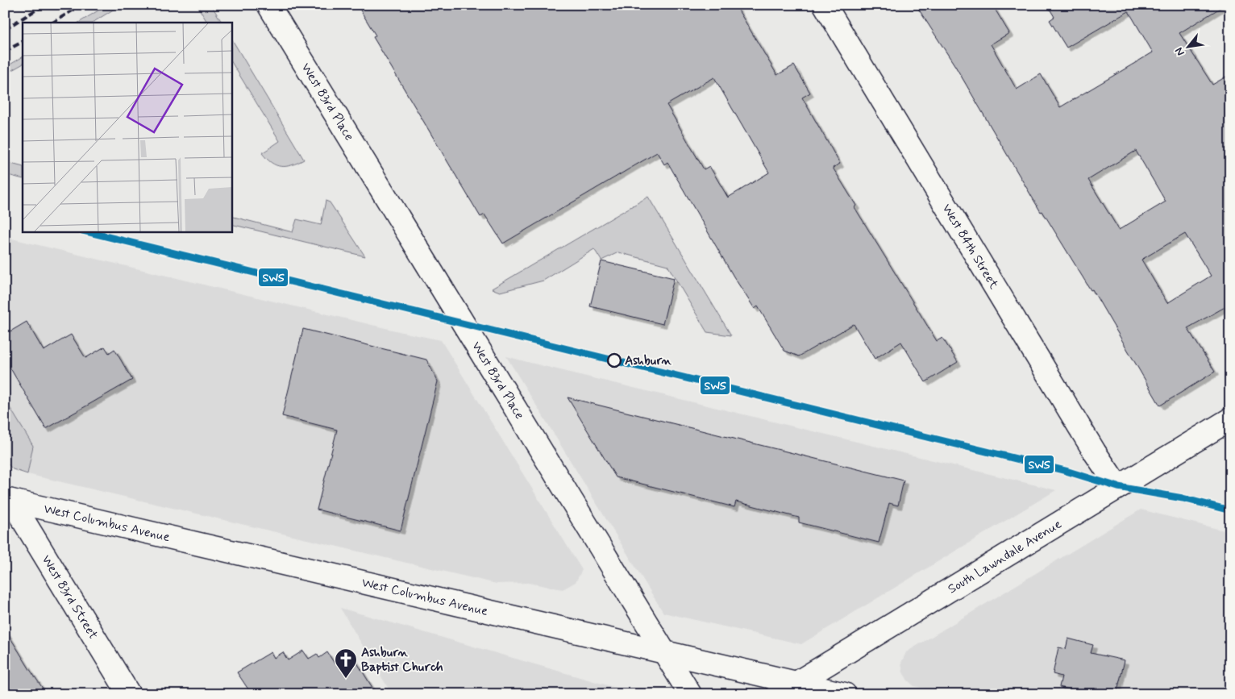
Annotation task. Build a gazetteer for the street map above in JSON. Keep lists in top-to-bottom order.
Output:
{
  "streets": {
    "street": [
      "West 83rd Place",
      "West 84th Street",
      "West Columbus Avenue",
      "South Lawndale Avenue",
      "West 83rd Street"
    ]
  },
  "crossings": [
    ["West 83rd Place", "West Columbus Avenue"],
    ["West 84th Street", "South Lawndale Avenue"],
    ["West Columbus Avenue", "South Lawndale Avenue"],
    ["West Columbus Avenue", "West 83rd Street"]
  ],
  "places": {
    "other": ["Ashburn"],
    "church": ["Ashburn Baptist Church"]
  },
  "lines": ["transit line SWS"],
  "north": "bottom left"
}
